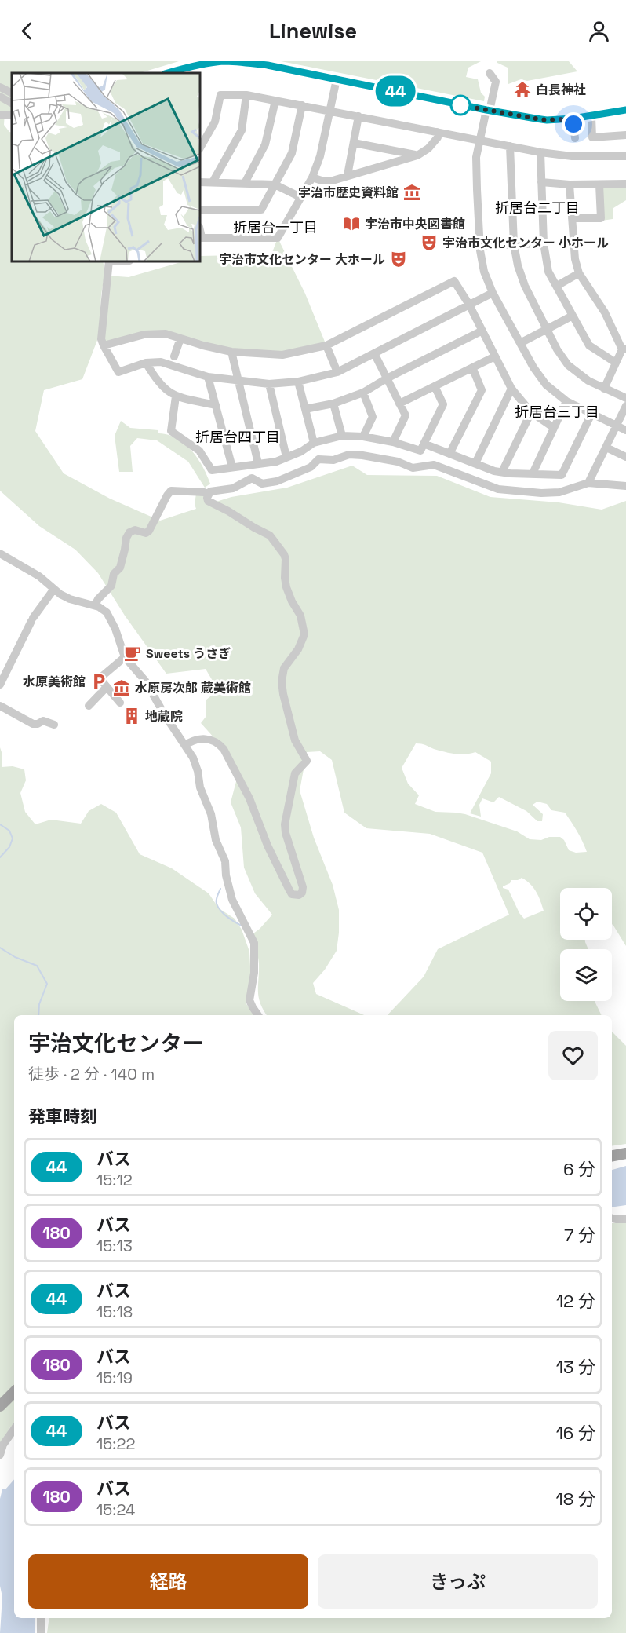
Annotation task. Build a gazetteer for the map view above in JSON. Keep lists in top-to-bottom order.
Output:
{
  "districts": [
    "折居台二丁目",
    "折居台一丁目",
    "折居台三丁目",
    "折居台四丁目"
  ],
  "places": {
    "temple": ["白長神社"],
    "museum": ["宇治市歴史資料館", "水原房次郎 蔵美術館"],
    "library": ["宇治市中央図書館"],
    "theatre": ["宇治市文化センター 小ホール", "宇治市文化センター 大ホール"],
    "cafe": ["Sweets うさぎ"],
    "parking": ["水原美術館"],
    "building": ["地蔵院"]
  },
  "lines": ["bus line 44"],
  "page": {
    "header": "Linewise",
    "on_map": "44",
    "heading": [
      ["宇治文化センター", "徒歩 · 2 分 · 140 m"],
      "発車時刻"
    ],
    "list": [
      {
        "mark": "44",
        "name": "バス",
        "note": "15:12",
        "value": "6 分"
      },
      {
        "mark": "180",
        "name": "バス",
        "note": "15:13",
        "value": "7 分"
      },
      {
        "mark": "44",
        "name": "バス",
        "note": "15:18",
        "value": "12 分"
      },
      {
        "mark": "180",
        "name": "バス",
        "note": "15:19",
        "value": "13 分"
      },
      {
        "mark": "44",
        "name": "バス",
        "note": "15:22",
        "value": "16 分"
      },
      {
        "mark": "180",
        "name": "バス",
        "note": "15:24",
        "value": "18 分"
      }
    ],
    "buttons": ["経路", "きっぷ"]
  }
}
